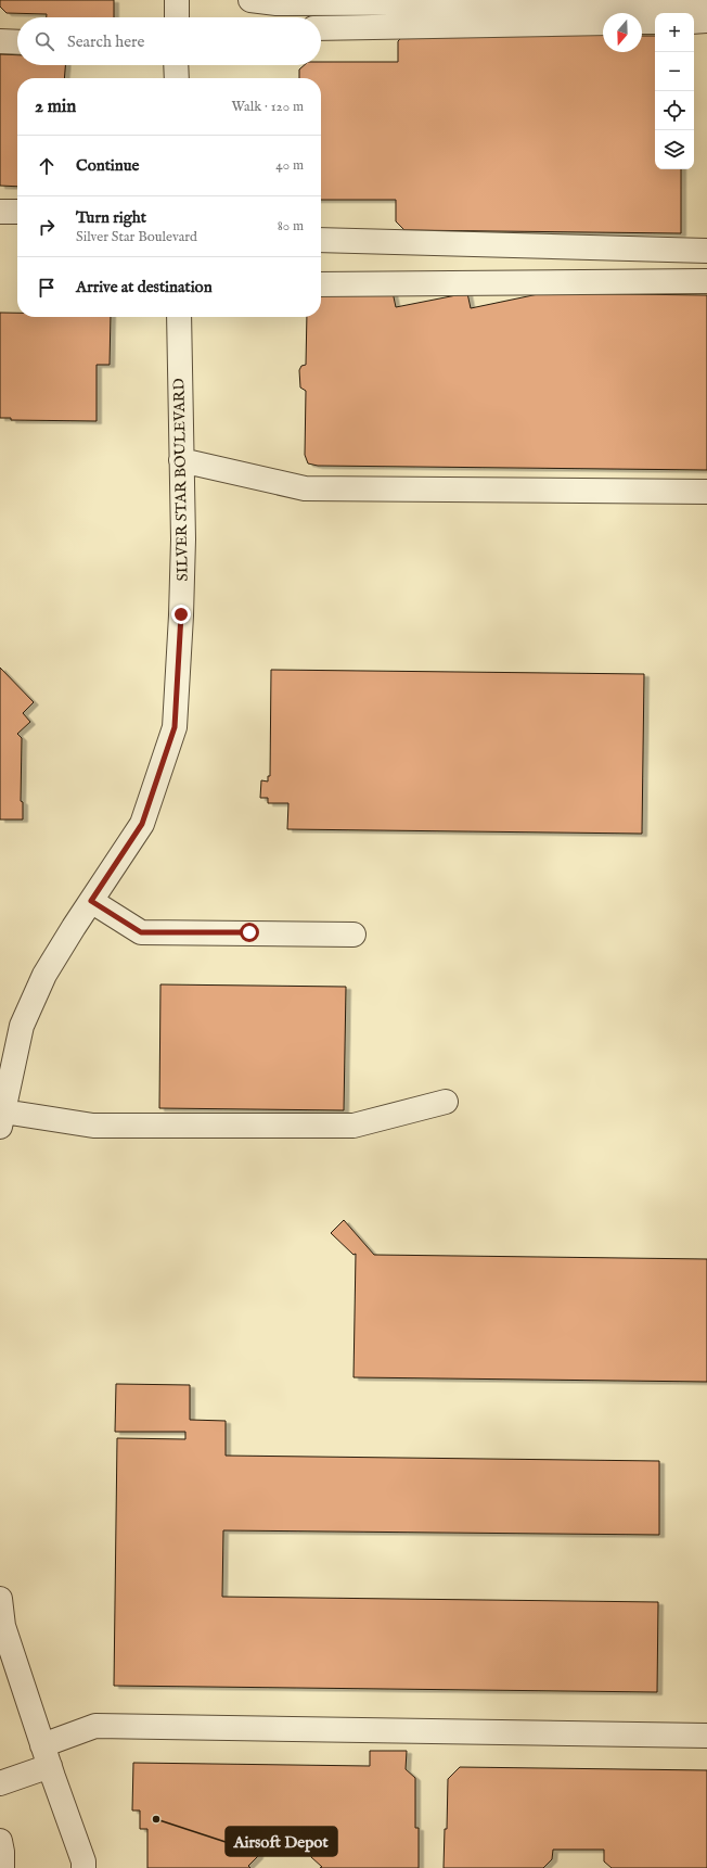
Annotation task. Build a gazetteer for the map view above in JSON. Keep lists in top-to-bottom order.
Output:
{
  "streets": {
    "street": ["SILVER STAR BOULEVARD"]
  },
  "places": ["Airsoft Depot"],
  "north": "bottom",
  "page": {
    "map_buttons": ["+", "−"],
    "search": "Search here",
    "heading": ["2 min", "Walk · 120 m"],
    "list": [
      ["Continue", "40 m"],
      ["Turn right", "Silver Star Boulevard", "80 m"],
      "Arrive at destination"
    ]
  }
}
